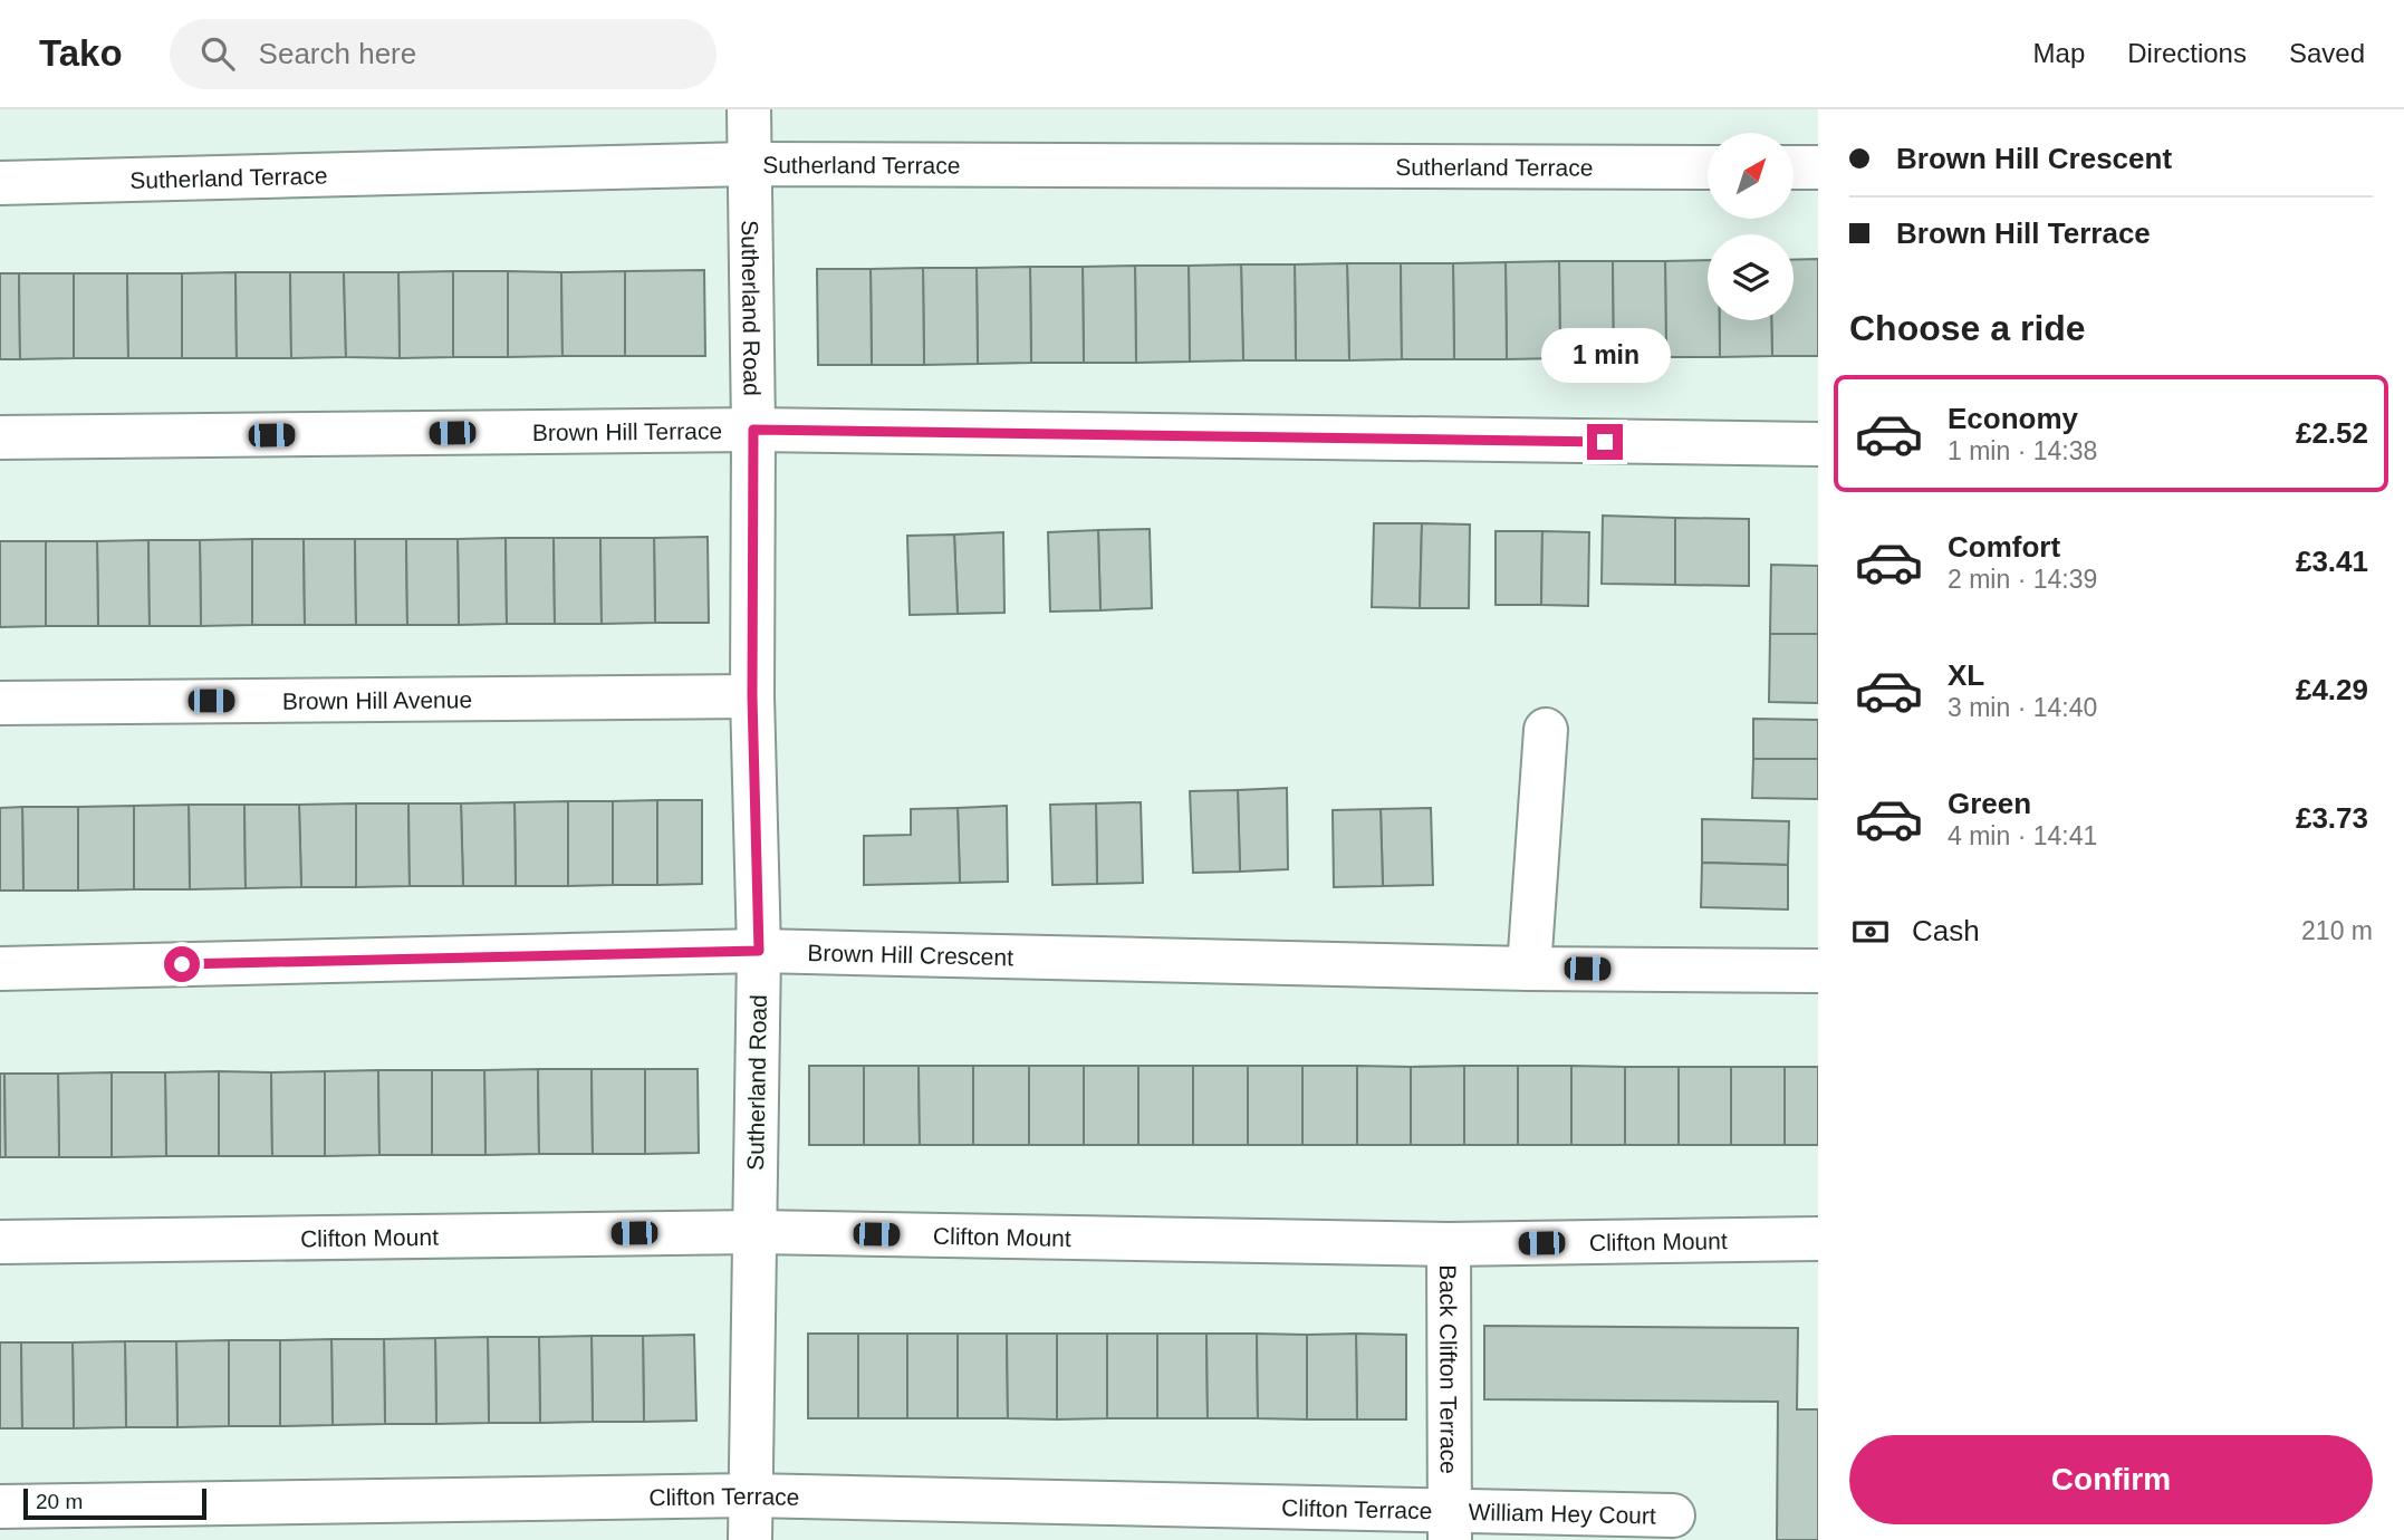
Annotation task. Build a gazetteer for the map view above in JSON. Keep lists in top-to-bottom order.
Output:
{
  "streets": {
    "street": [
      "Sutherland Terrace",
      "Sutherland Road",
      "Brown Hill Terrace",
      "Brown Hill Avenue",
      "Brown Hill Crescent",
      "Clifton Mount",
      "Back Clifton Terrace",
      "Clifton Terrace",
      "William Hey Court"
    ]
  },
  "crossings": [
    ["Sutherland Terrace", "Sutherland Road"],
    ["Sutherland Road", "Brown Hill Terrace"],
    ["Sutherland Road", "Brown Hill Avenue"],
    ["Sutherland Road", "Brown Hill Crescent"],
    ["Sutherland Road", "Clifton Mount"],
    ["Sutherland Road", "Clifton Terrace"],
    ["Clifton Mount", "Back Clifton Terrace"],
    ["Back Clifton Terrace", "Clifton Terrace"],
    ["Back Clifton Terrace", "William Hey Court"],
    ["Clifton Terrace", "William Hey Court"]
  ],
  "scale_bar": "20 m",
  "north": "top right",
  "page": {
    "header": "Tako",
    "search": "Search here",
    "nav": ["Map", "Directions", "Saved"],
    "banner": ["Brown Hill Crescent", "Brown Hill Terrace"],
    "heading": "Choose a ride",
    "bubble": "1 min",
    "list": [
      {
        "name": "Economy",
        "note": "1 min · 14:38",
        "value": "£2.52"
      },
      {
        "name": "Comfort",
        "note": "2 min · 14:39",
        "value": "£3.41"
      },
      {
        "name": "XL",
        "note": "3 min · 14:40",
        "value": "£4.29"
      },
      {
        "name": "Green",
        "note": "4 min · 14:41",
        "value": "£3.73"
      }
    ],
    "pay": ["Cash", "210 m"],
    "buttons": "Confirm",
    "scale": "20 m"
  }
}
